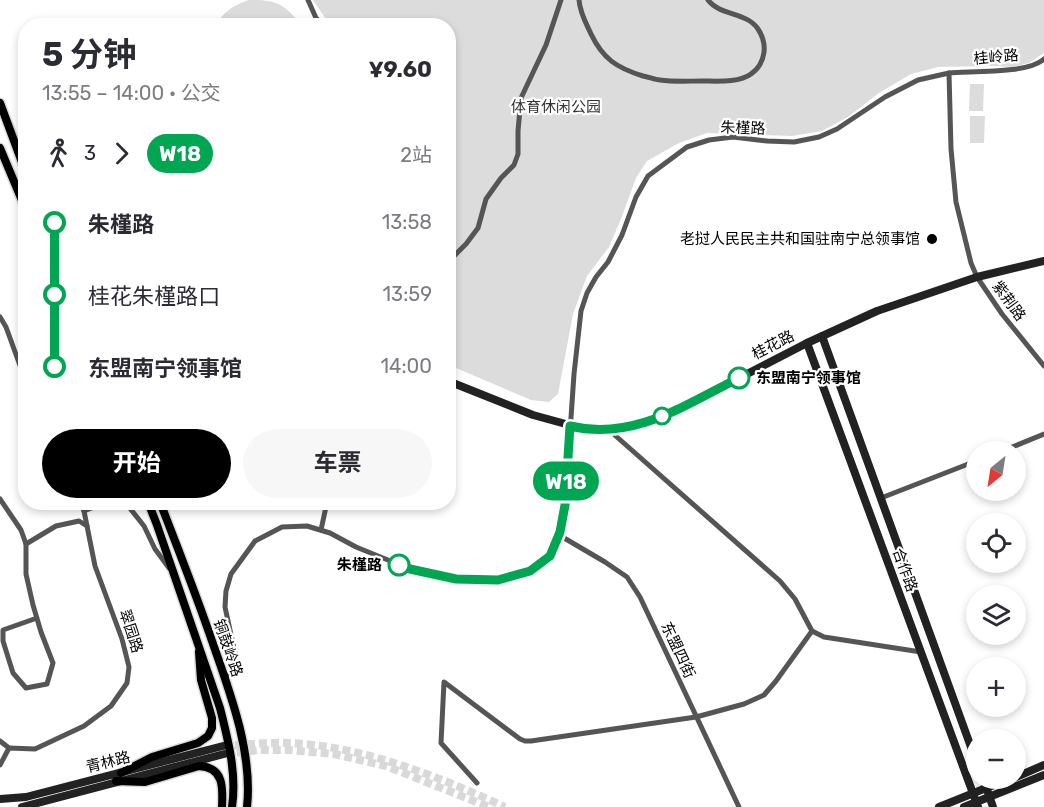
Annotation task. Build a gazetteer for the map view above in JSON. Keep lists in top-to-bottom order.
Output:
{
  "streets": {
    "main road": ["铜鼓岭路"],
    "street": [
      "桂岭路",
      "朱槿路",
      "紫荆路",
      "桂花路",
      "合作路",
      "翠园路",
      "东盟四街",
      "青林路"
    ]
  },
  "crossings": [
    ["桂岭路", "朱槿路"],
    ["朱槿路", "桂花路"],
    ["朱槿路", "铜鼓岭路"],
    ["朱槿路", "东盟四街"],
    ["紫荆路", "桂花路"],
    ["桂花路", "合作路"]
  ],
  "parks": ["体育休闲公园"],
  "places": ["老挝人民民主共和国驻南宁总领事馆", "东盟南宁领事馆", "朱槿路"],
  "lines": ["bus line W18"],
  "north": "bottom left",
  "page": {
    "on_map": "W18",
    "heading": ["5 分钟", "13:55 – 14:00 · 公交", "¥9.60"],
    "legs": ["3", "W18", "2站"],
    "list": [
      {
        "name": "朱槿路",
        "value": "13:58"
      },
      {
        "name": "桂花朱槿路口",
        "value": "13:59"
      },
      {
        "name": "东盟南宁领事馆",
        "value": "14:00"
      }
    ],
    "buttons": ["开始", "车票"],
    "map_buttons": ["+", "−"]
  }
}
